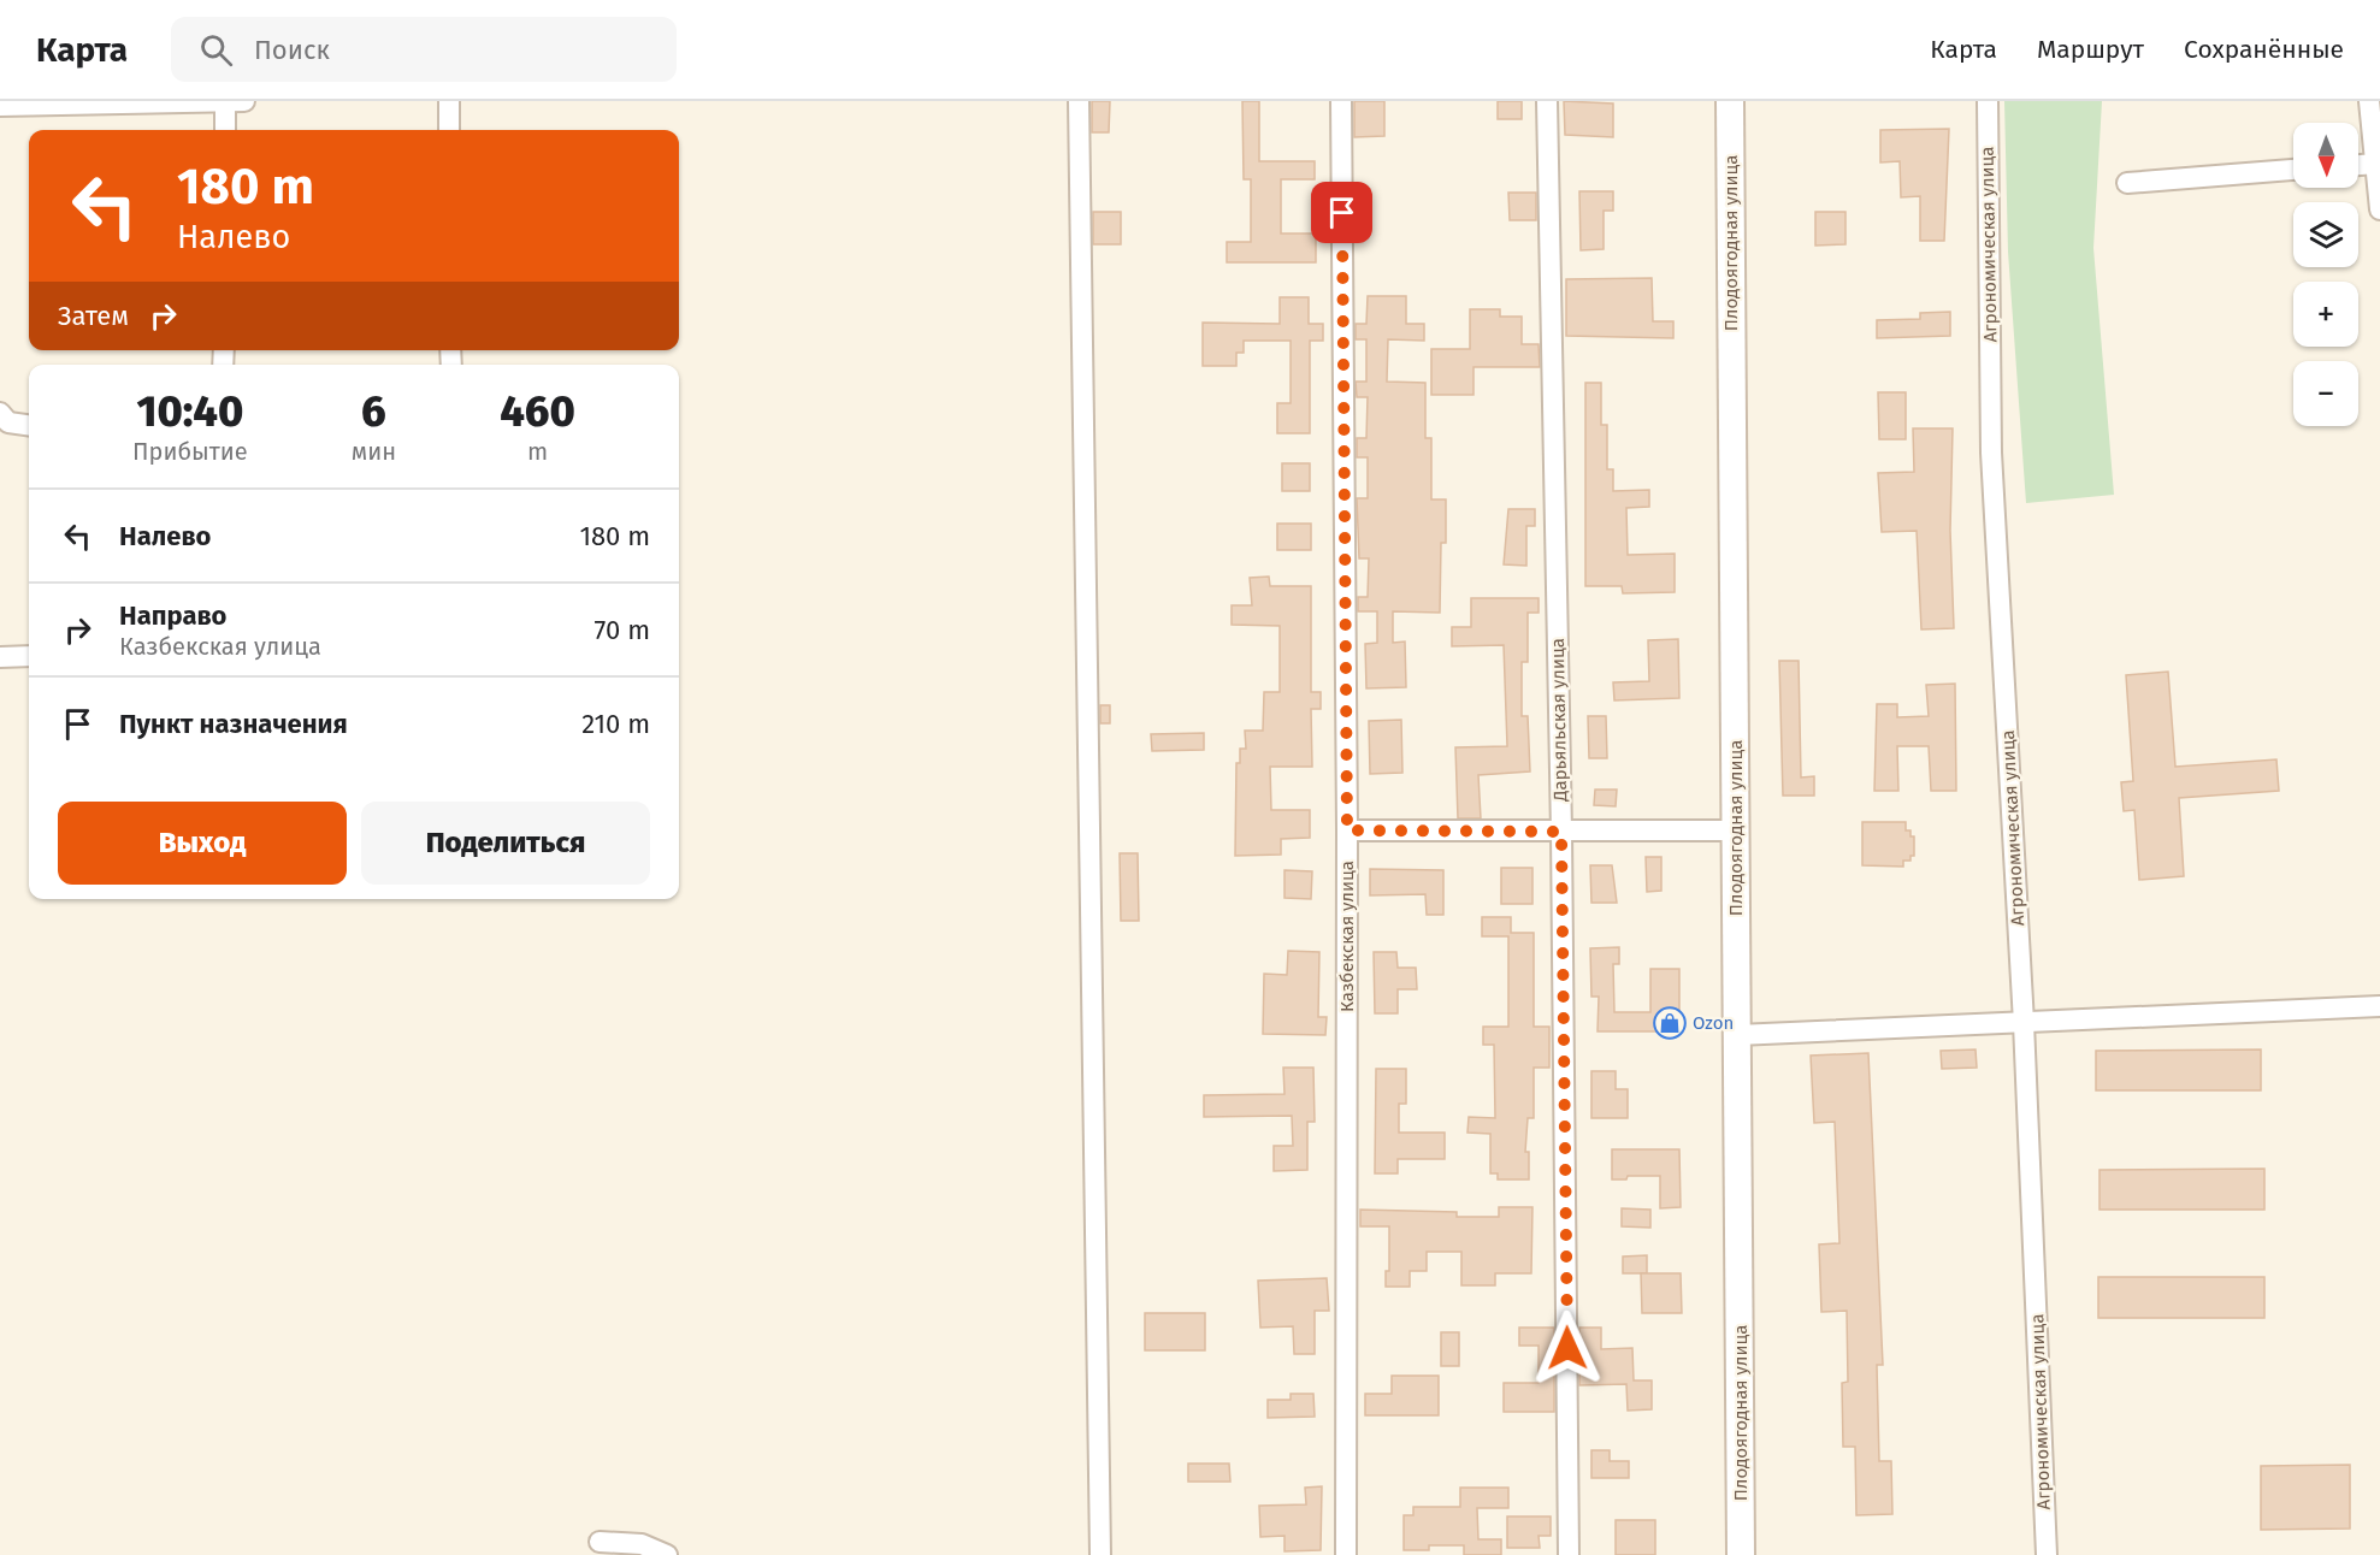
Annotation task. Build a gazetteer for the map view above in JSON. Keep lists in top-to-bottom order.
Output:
{
  "streets": {
    "street": [
      "Плодоягодная улица",
      "Агрономическая улица",
      "Дарьяльская улица",
      "Казбекская улица"
    ]
  },
  "places": {
    "shop": ["Ozon"]
  },
  "north": "bottom",
  "page": {
    "header": "Карта",
    "search": "Поиск",
    "nav": ["Карта", "Маршрут", "Сохранённые"],
    "map_buttons": ["+", "−"],
    "turn": ["180 m", "Налево"],
    "then": "Затем",
    "eta": [
      "10:40",
      "Прибытие",
      "6",
      "мин",
      "460",
      "m"
    ],
    "list": [
      {
        "name": "Налево",
        "value": "180 m"
      },
      {
        "name": "Направо",
        "note": "Казбекская улица",
        "value": "70 m"
      },
      {
        "name": "Пункт назначения",
        "value": "210 m"
      }
    ],
    "buttons": ["Выход", "Поделиться"]
  }
}
